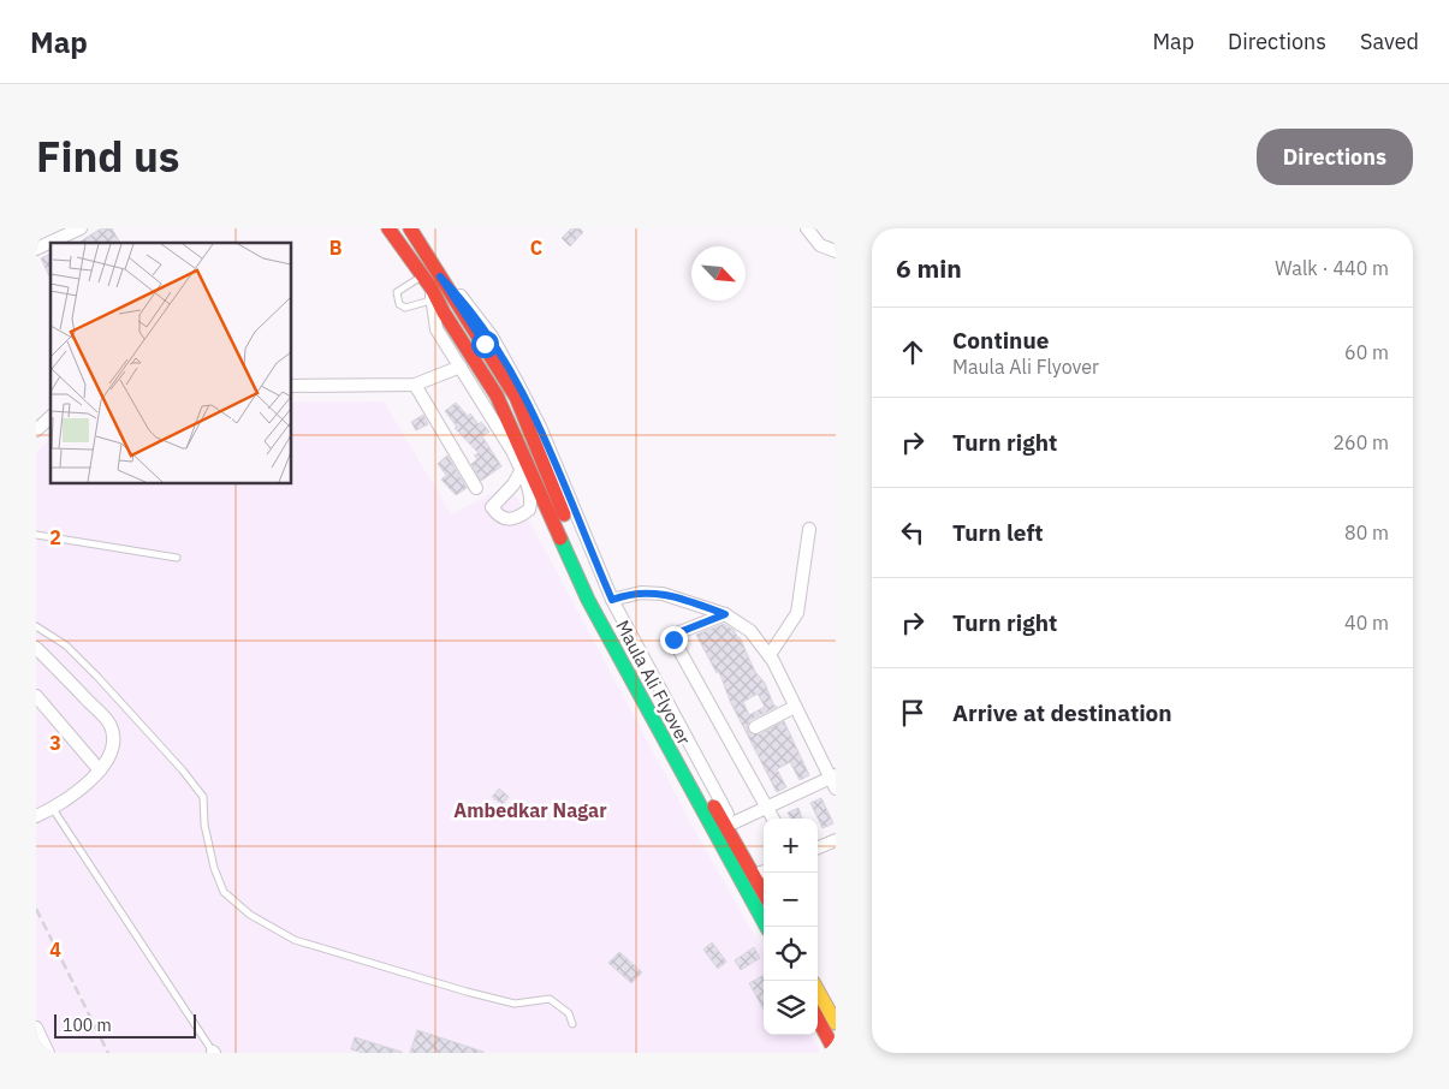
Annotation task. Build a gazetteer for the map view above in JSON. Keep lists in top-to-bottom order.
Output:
{
  "streets": {
    "main road": ["Maula Ali Flyover"]
  },
  "districts": ["Ambedkar Nagar"],
  "scale_bar": "100 m",
  "north": "bottom right",
  "page": {
    "header": "Map",
    "nav": ["Map", "Directions", "Saved"],
    "title": "Find us",
    "buttons": "Directions",
    "heading": ["6 min", "Walk · 440 m"],
    "list": [
      ["Continue", "Maula Ali Flyover", "60 m"],
      ["Turn right", "260 m"],
      ["Turn left", "80 m"],
      ["Turn right", "40 m"],
      "Arrive at destination"
    ],
    "map_buttons": ["+", "−"],
    "scale": "100 m"
  },
  "grid": {
    "columns": ["B", "C"],
    "rows": ["2", "3", "4"]
  }
}
